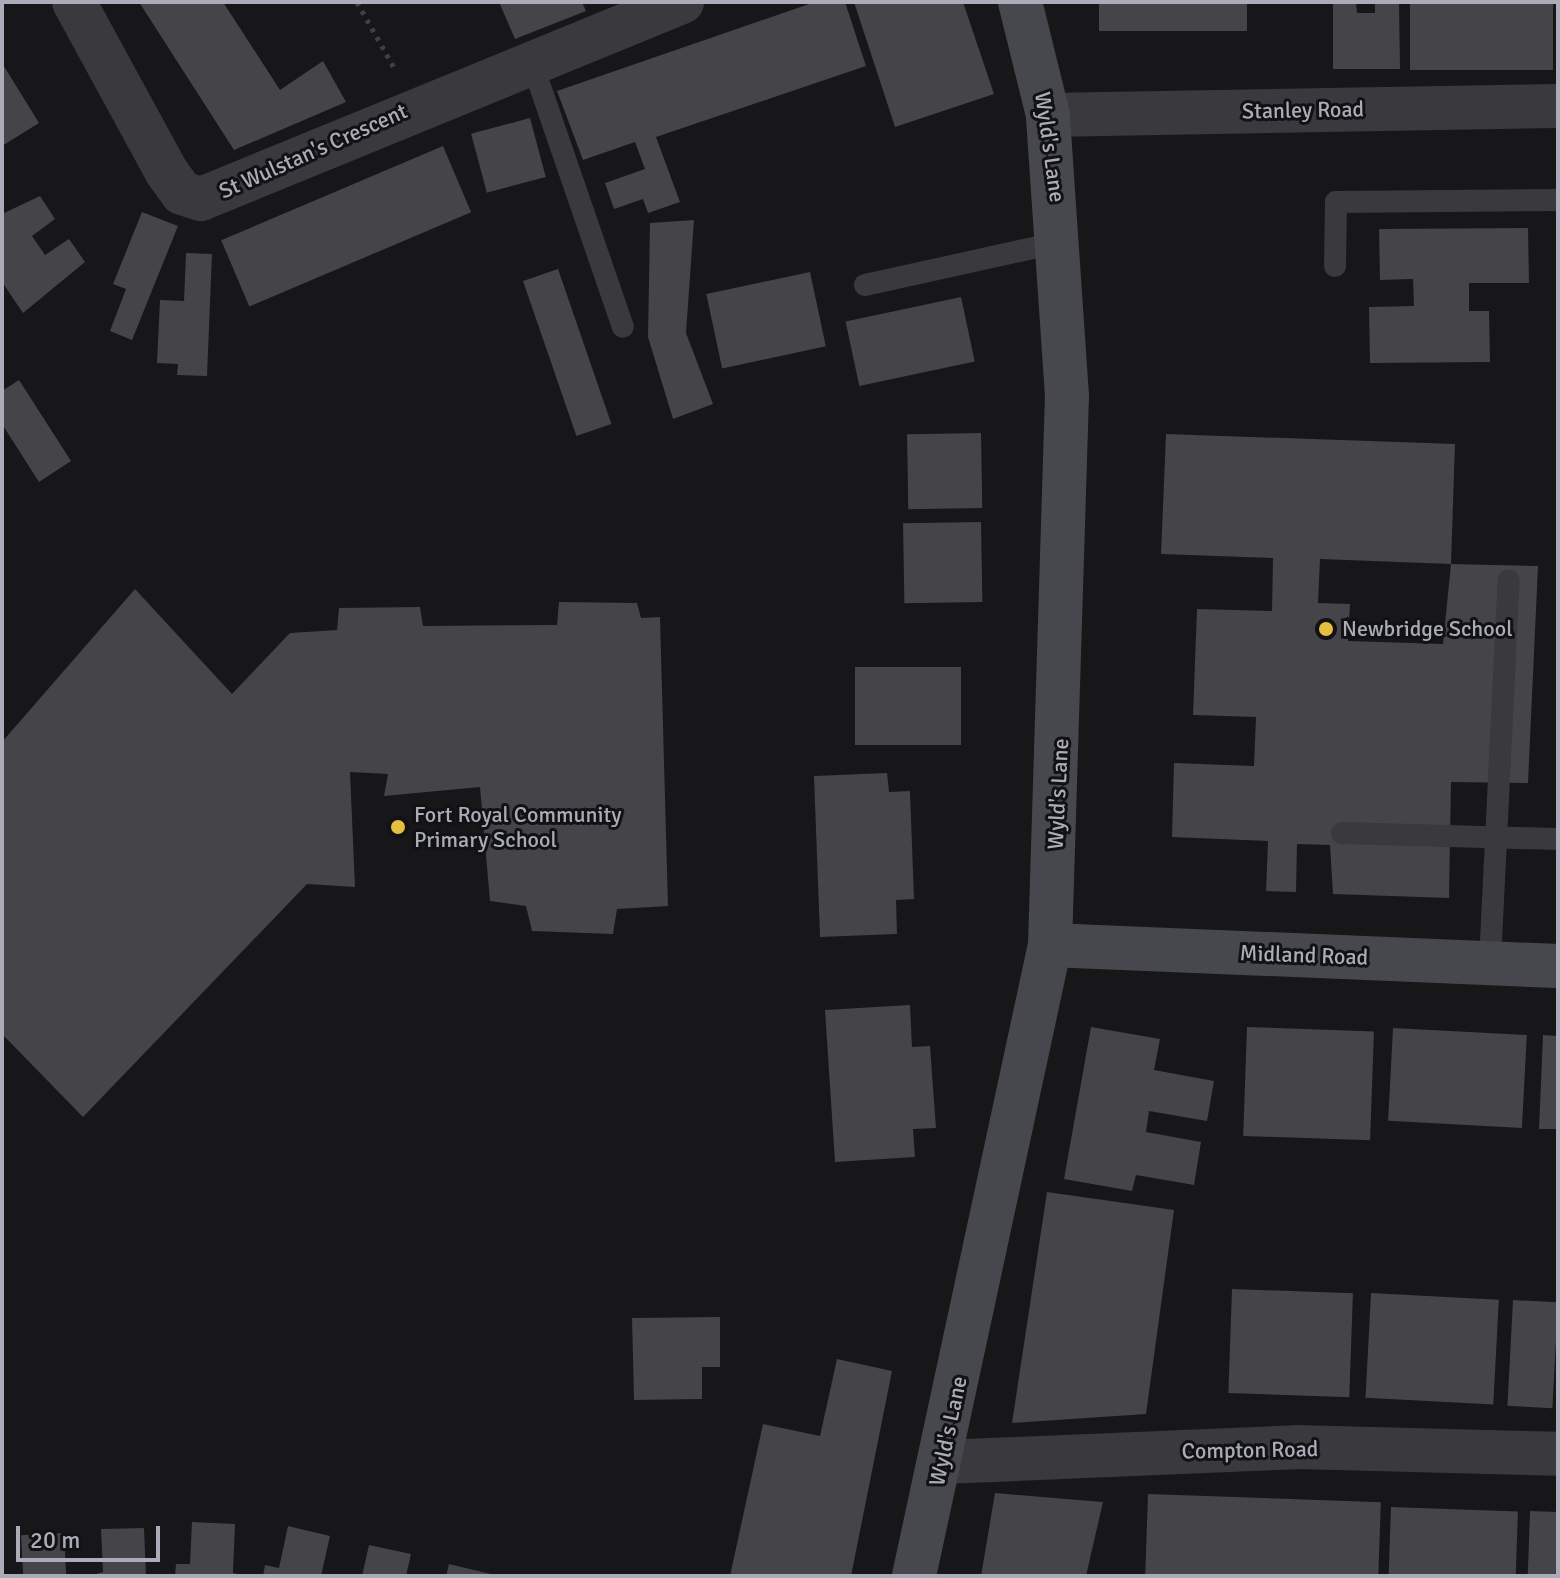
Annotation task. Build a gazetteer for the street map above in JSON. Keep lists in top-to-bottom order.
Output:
{
  "streets": {
    "main road": ["Wyld's Lane", "Midland Road"],
    "street": ["Stanley Road", "St Wulstan's Crescent", "Compton Road"]
  },
  "crossings": [
    ["Stanley Road", "Wyld's Lane"],
    ["Wyld's Lane", "Midland Road"],
    ["Wyld's Lane", "Compton Road"]
  ],
  "places": ["Newbridge School", "Fort Royal Community Primary School"],
  "scale_bar": "20 m"
}
